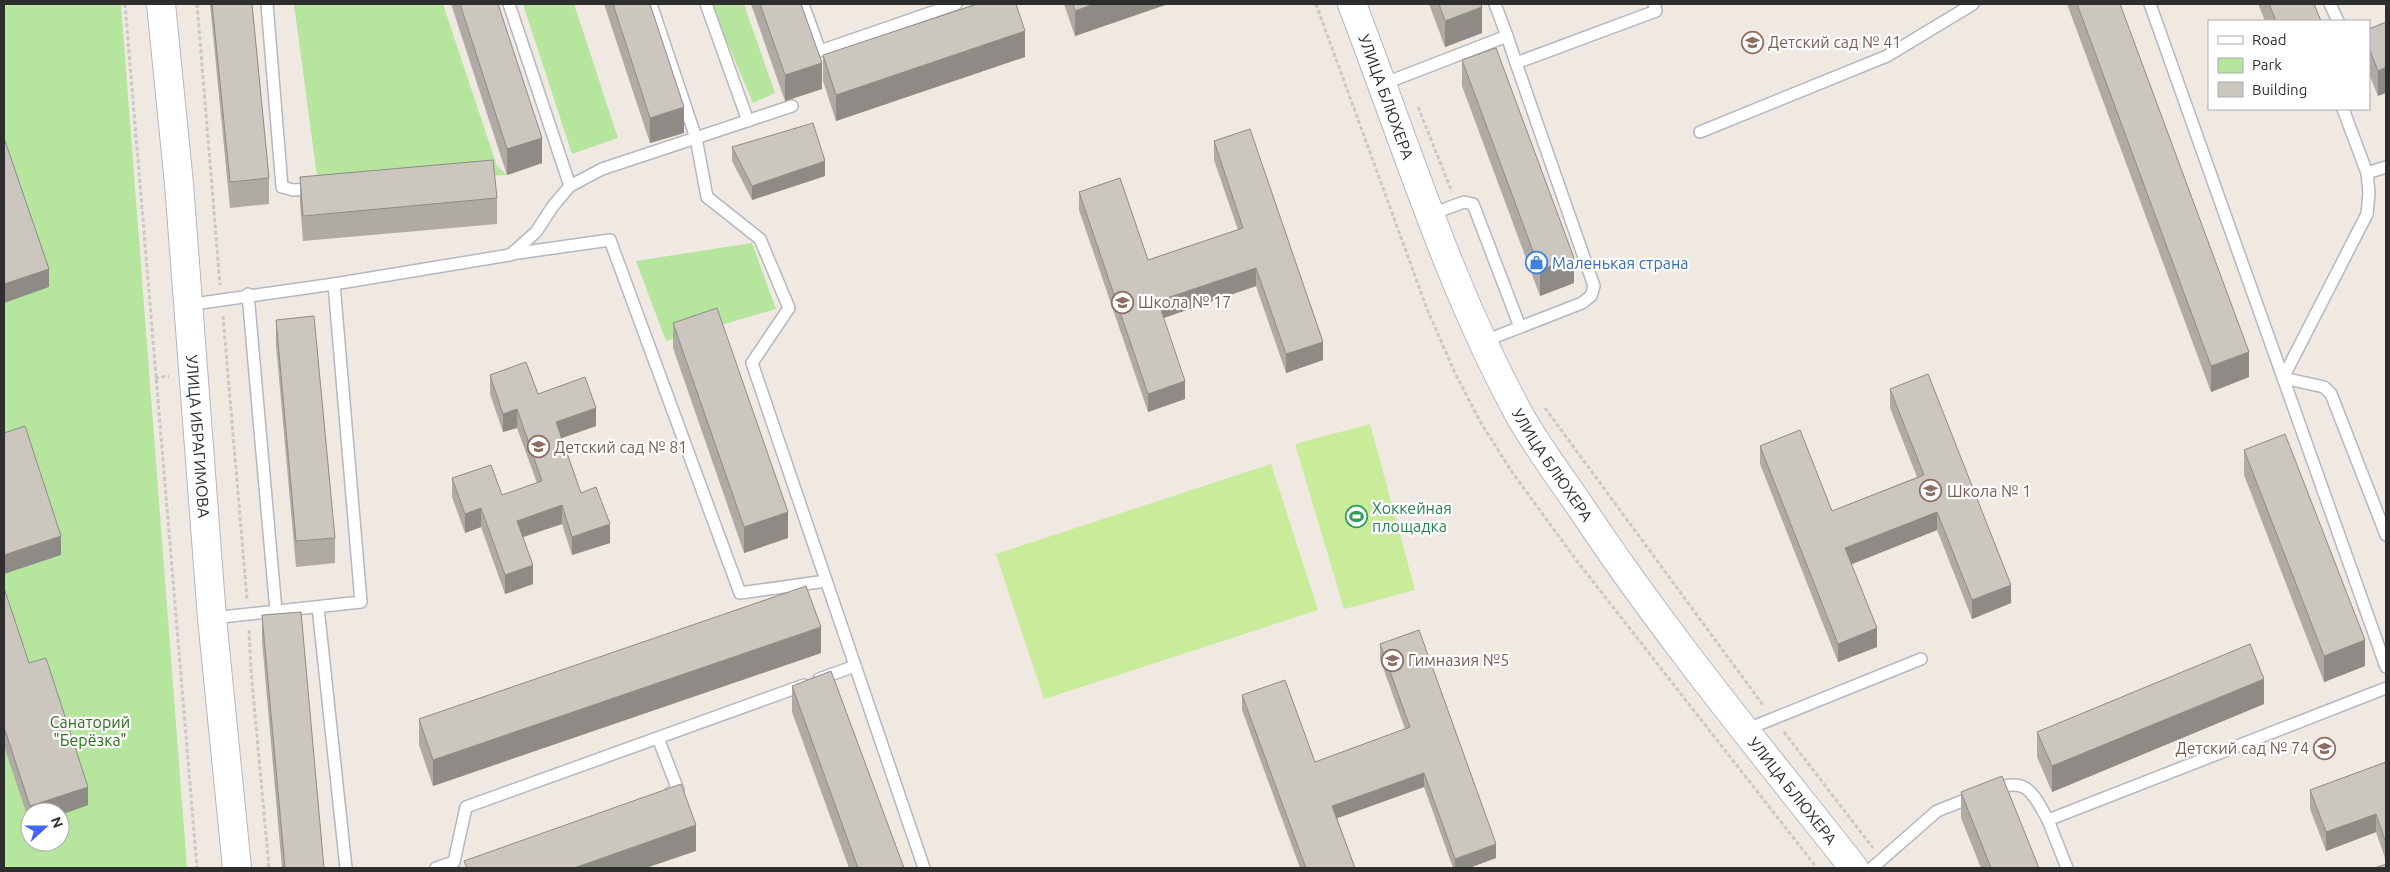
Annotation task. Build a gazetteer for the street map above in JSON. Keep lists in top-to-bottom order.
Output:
{
  "streets": {
    "street": ["УЛИЦА БЛЮХЕРА", "УЛИЦА ИБРАГИМОВА"]
  },
  "parks": ["Санаторий \"Берёзка\""],
  "places": {
    "school or university": [
      "Детский сад № 41",
      "Школа № 17",
      "Детский сад № 81",
      "Школа № 1",
      "Гимназия №5",
      "Детский сад № 74"
    ],
    "shop": ["Маленькая страна"],
    "sports": ["Хоккейная площадка"]
  },
  "legend": ["Road", "Park", "Building"],
  "north": "right"
}
